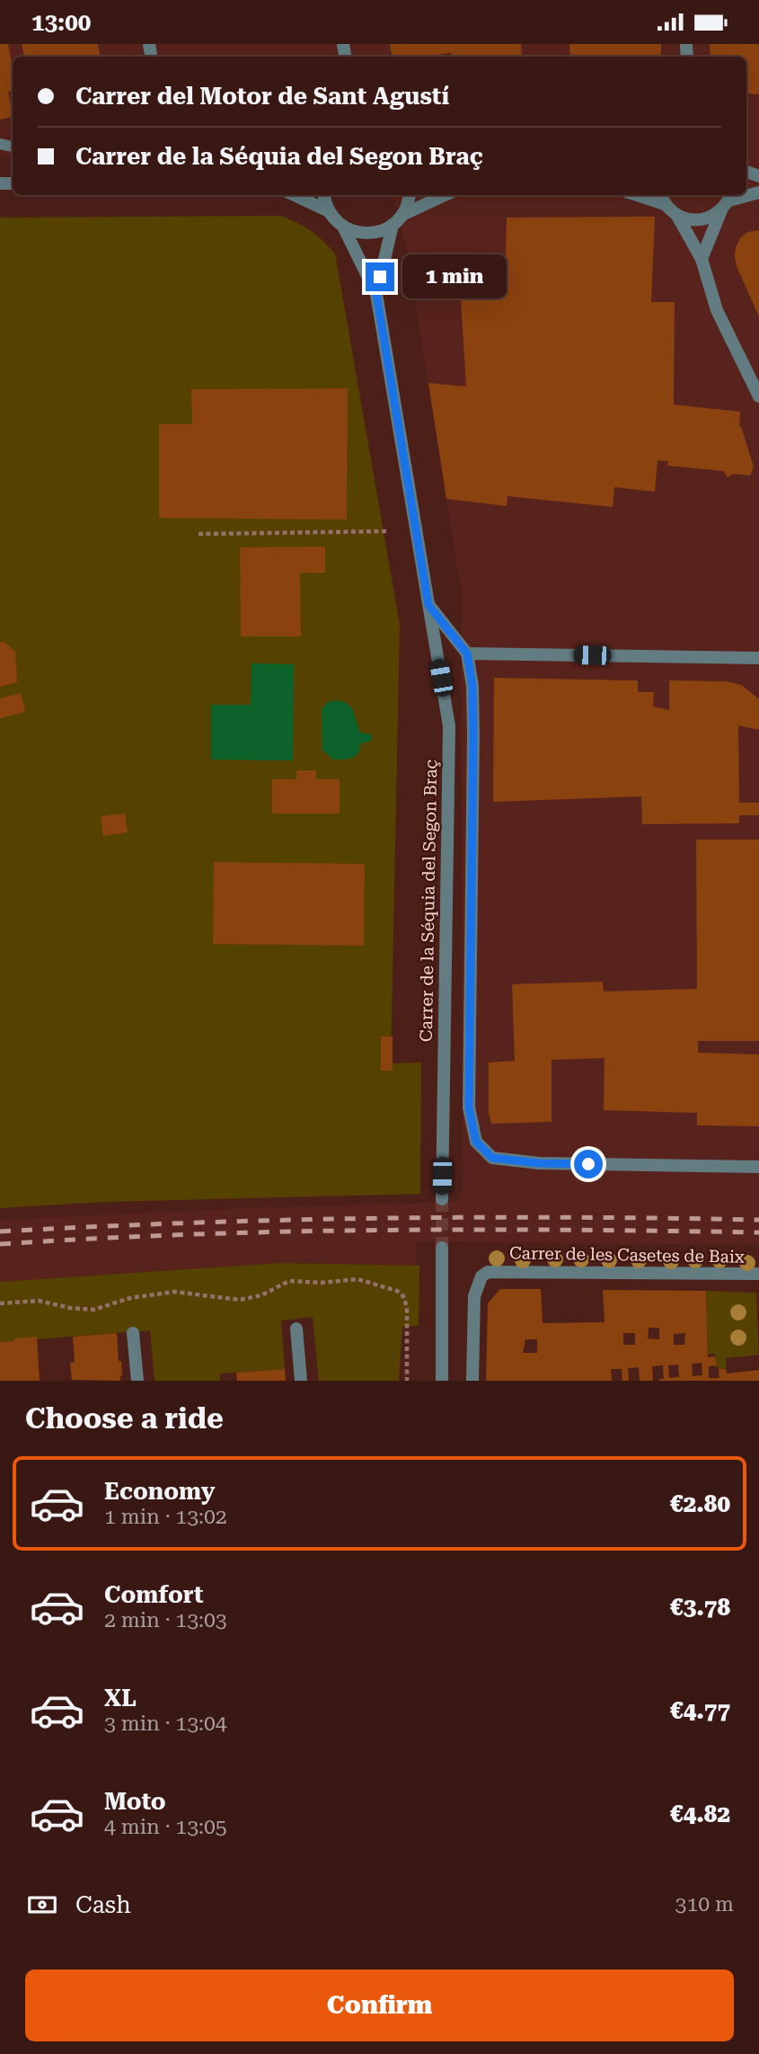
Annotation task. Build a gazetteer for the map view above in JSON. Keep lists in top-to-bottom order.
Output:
{
  "streets": {
    "street": ["Carrer de la Séquia del Segon Braç", "Carrer de les Casetes de Baix"]
  },
  "page": {
    "status": "13:00",
    "banner": ["Carrer del Motor de Sant Agustí", "Carrer de la Séquia del Segon Braç"],
    "bubble": "1 min",
    "heading": "Choose a ride",
    "list": [
      {
        "name": "Economy",
        "note": "1 min · 13:02",
        "value": "€2.80"
      },
      {
        "name": "Comfort",
        "note": "2 min · 13:03",
        "value": "€3.78"
      },
      {
        "name": "XL",
        "note": "3 min · 13:04",
        "value": "€4.77"
      },
      {
        "name": "Moto",
        "note": "4 min · 13:05",
        "value": "€4.82"
      }
    ],
    "pay": ["Cash", "310 m"],
    "buttons": "Confirm"
  }
}
